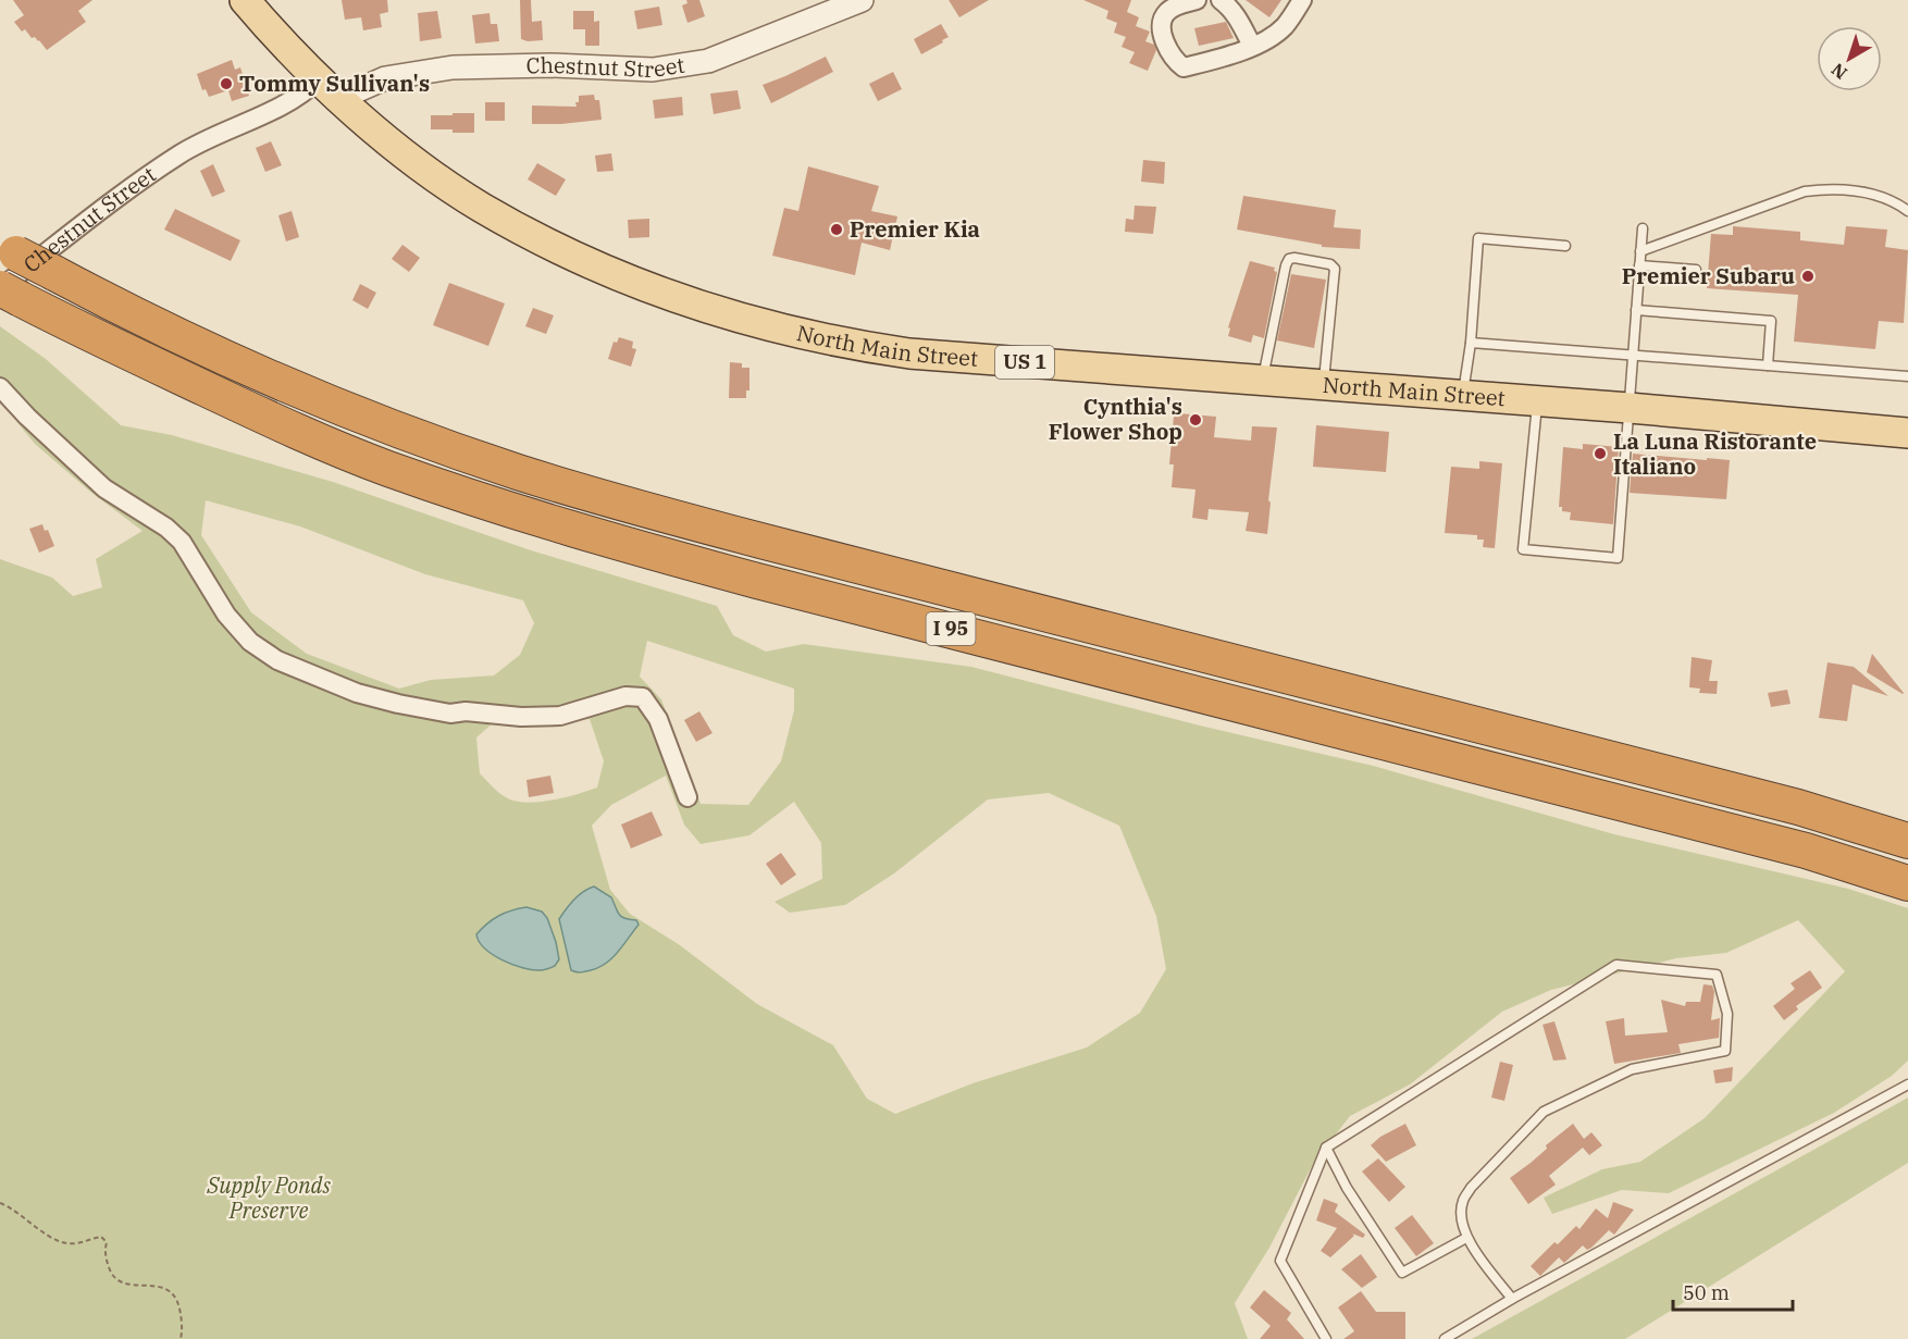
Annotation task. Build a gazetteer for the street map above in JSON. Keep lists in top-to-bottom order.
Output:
{
  "streets": {
    "highway": ["I 95"],
    "main road": ["North Main Street", "US 1"],
    "street": ["Chestnut Street"]
  },
  "crossings": [
    ["Chestnut Street", "North Main Street"],
    ["Chestnut Street", "I 95"]
  ],
  "parks": ["Supply Ponds Preserve"],
  "places": [
    "Tommy Sullivan's",
    "Premier Kia",
    "Premier Subaru",
    "Cynthia's Flower Shop",
    "La Luna Ristorante Italiano"
  ],
  "scale_bar": "50 m",
  "north": "bottom left"
}
